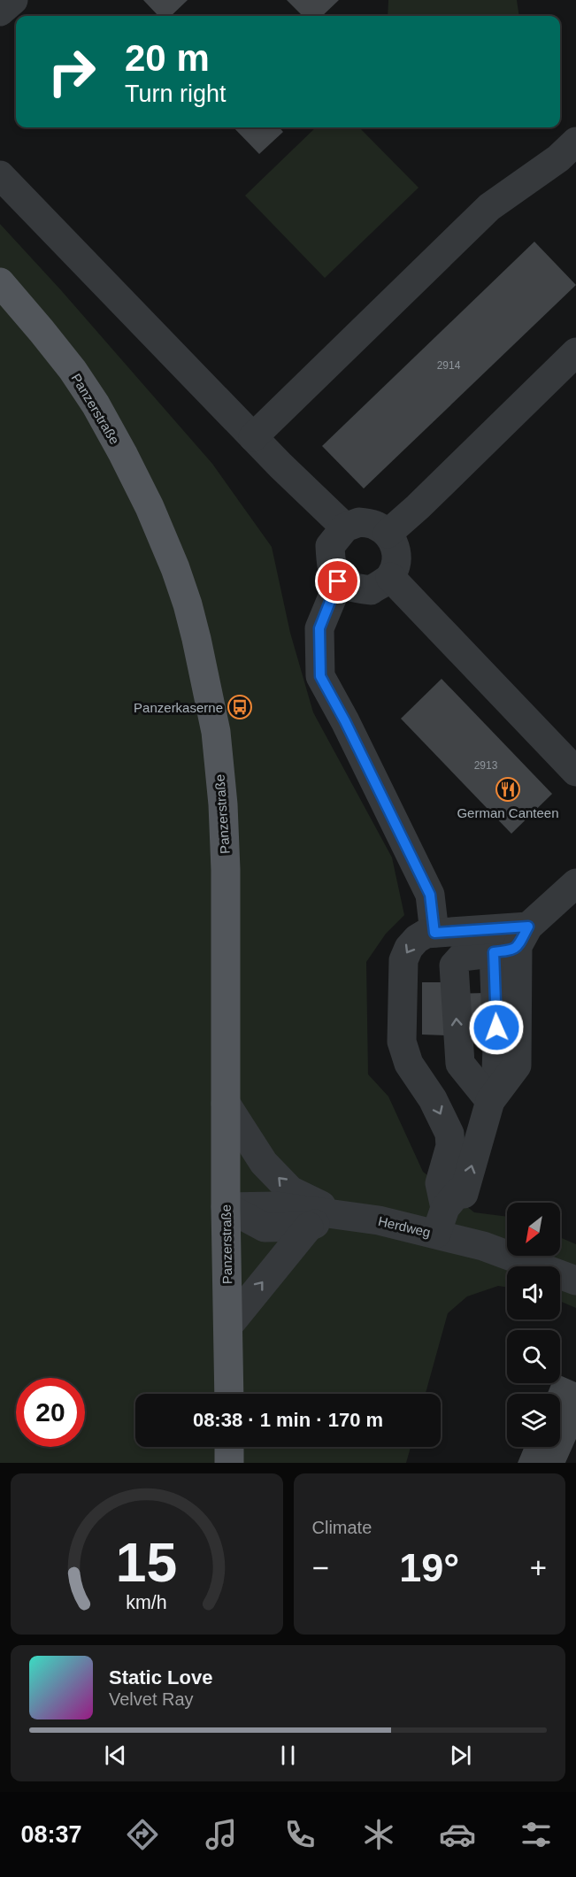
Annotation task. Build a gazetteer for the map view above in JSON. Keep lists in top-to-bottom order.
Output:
{
  "streets": {
    "main road": ["Panzerstraße"],
    "street": ["Herdweg"]
  },
  "crossings": [
    ["Panzerstraße", "Herdweg"]
  ],
  "places": {
    "bus stop": ["Panzerkaserne"],
    "restaurant": ["German Canteen"]
  },
  "house_numbers": ["2914", "2913"],
  "north": "bottom left",
  "page": {
    "turn": ["20 m", "Turn right"],
    "limit": "20",
    "trip": "08:38 · 1 min · 170 m",
    "tile": "Climate",
    "heat": ["−", "19°", "+"],
    "song": ["Static Love", "Velvet Ray"],
    "tabs": "08:37",
    "gauge": ["15", "km/h"]
  }
}
